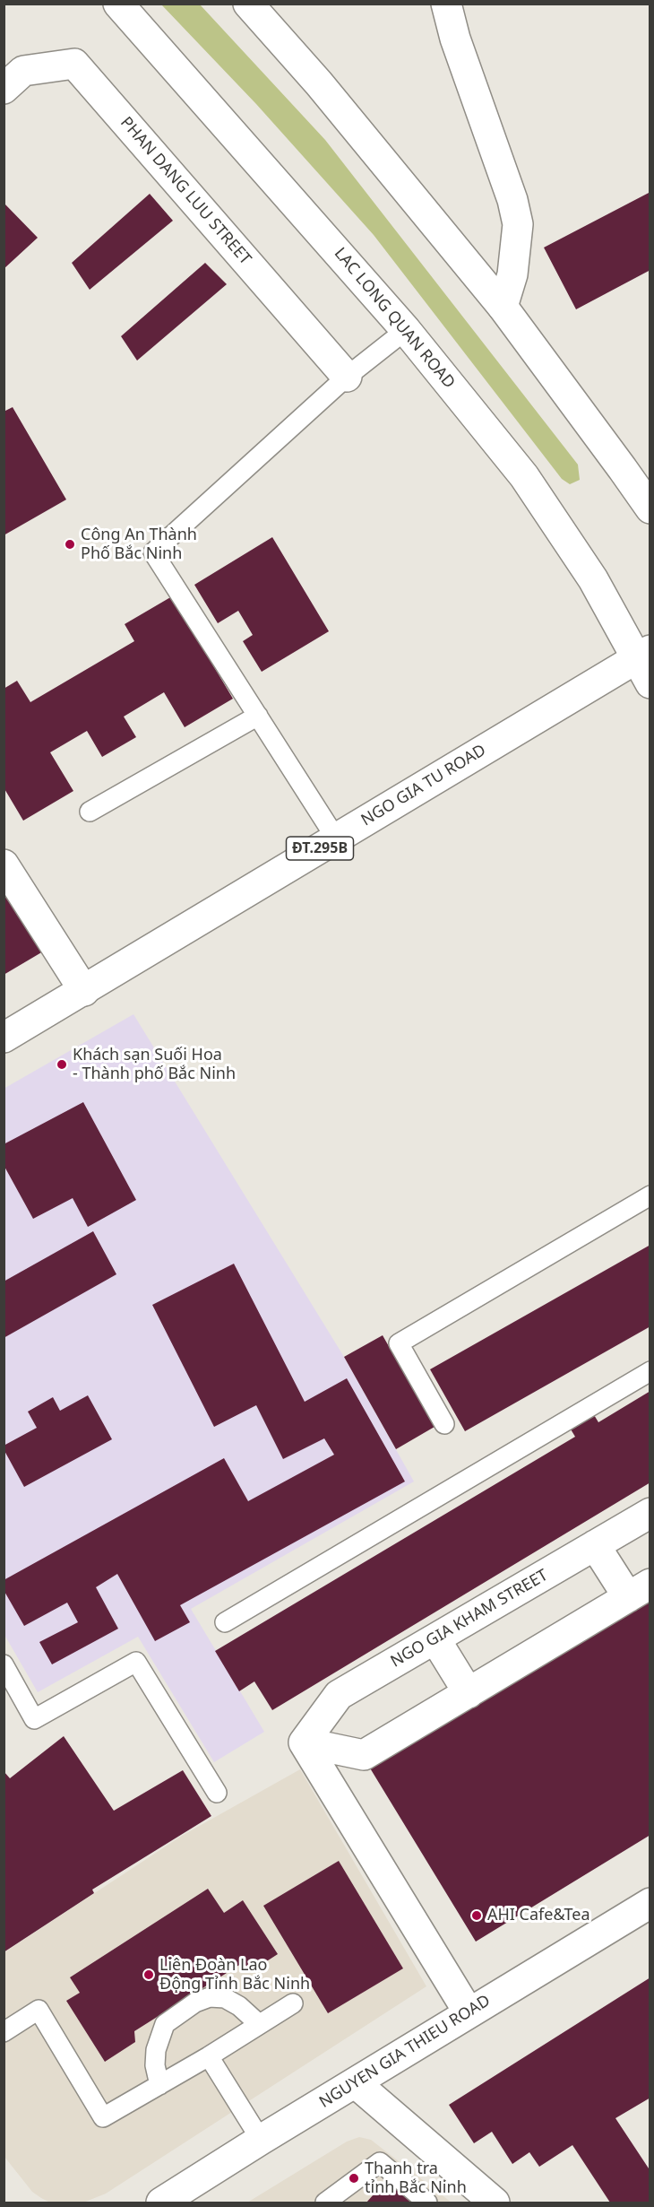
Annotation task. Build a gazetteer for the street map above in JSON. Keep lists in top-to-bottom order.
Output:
{
  "streets": {
    "street": [
      "PHAN DANG LUU STREET",
      "LAC LONG QUAN ROAD",
      "NGO GIA TU ROAD",
      "ĐT.295B",
      "NGO GIA KHAM STREET",
      "NGUYEN GIA THIEU ROAD"
    ]
  },
  "crossings": [
    ["LAC LONG QUAN ROAD", "NGO GIA TU ROAD"]
  ],
  "places": [
    "Công An Thành Phố Bắc Ninh",
    "Khách sạn Suối Hoa - Thành phố Bắc Ninh",
    "AHI Cafe&Tea",
    "Liên Đoàn Lao Động Tỉnh Bắc Ninh",
    "Thanh tra tỉnh Bắc Ninh"
  ]
}
